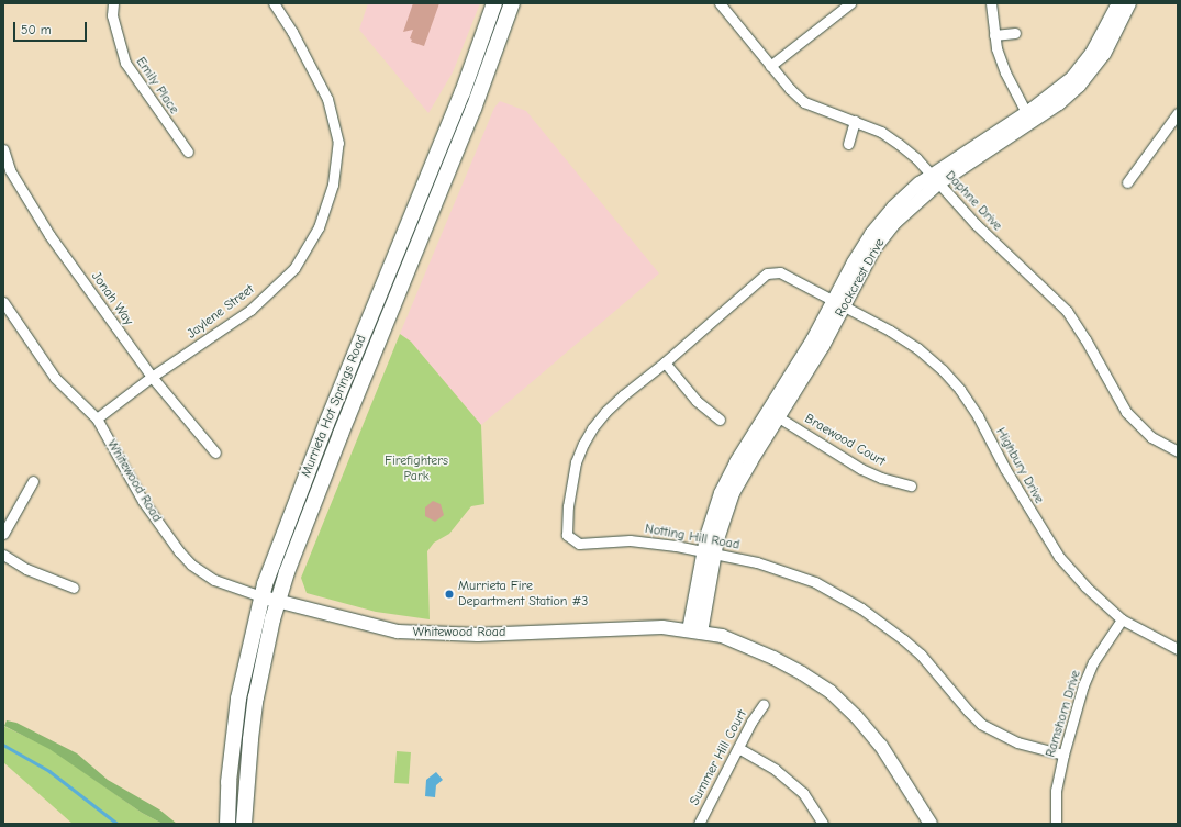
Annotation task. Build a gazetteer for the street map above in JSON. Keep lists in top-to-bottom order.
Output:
{
  "streets": {
    "main road": ["Murrieta Hot Springs Road"],
    "street": [
      "Emily Place",
      "Daphne Drive",
      "Rockcrest Drive",
      "Jonah Way",
      "Jaylene Street",
      "Braewood Court",
      "Highbury Drive",
      "Whitewood Road",
      "Notting Hill Road",
      "Ramshorn Drive",
      "Summer Hill Court"
    ]
  },
  "crossings": [
    ["Daphne Drive", "Rockcrest Drive"],
    ["Rockcrest Drive", "Braewood Court"],
    ["Rockcrest Drive", "Highbury Drive"],
    ["Rockcrest Drive", "Whitewood Road"],
    ["Rockcrest Drive", "Notting Hill Road"],
    ["Jonah Way", "Jaylene Street"],
    ["Jaylene Street", "Whitewood Road"],
    ["Murrieta Hot Springs Road", "Whitewood Road"],
    ["Highbury Drive", "Notting Hill Road"],
    ["Highbury Drive", "Ramshorn Drive"],
    ["Notting Hill Road", "Ramshorn Drive"]
  ],
  "parks": ["Firefighters Park"],
  "places": ["Murrieta Fire Department Station #3"],
  "scale_bar": "50 m"
}
